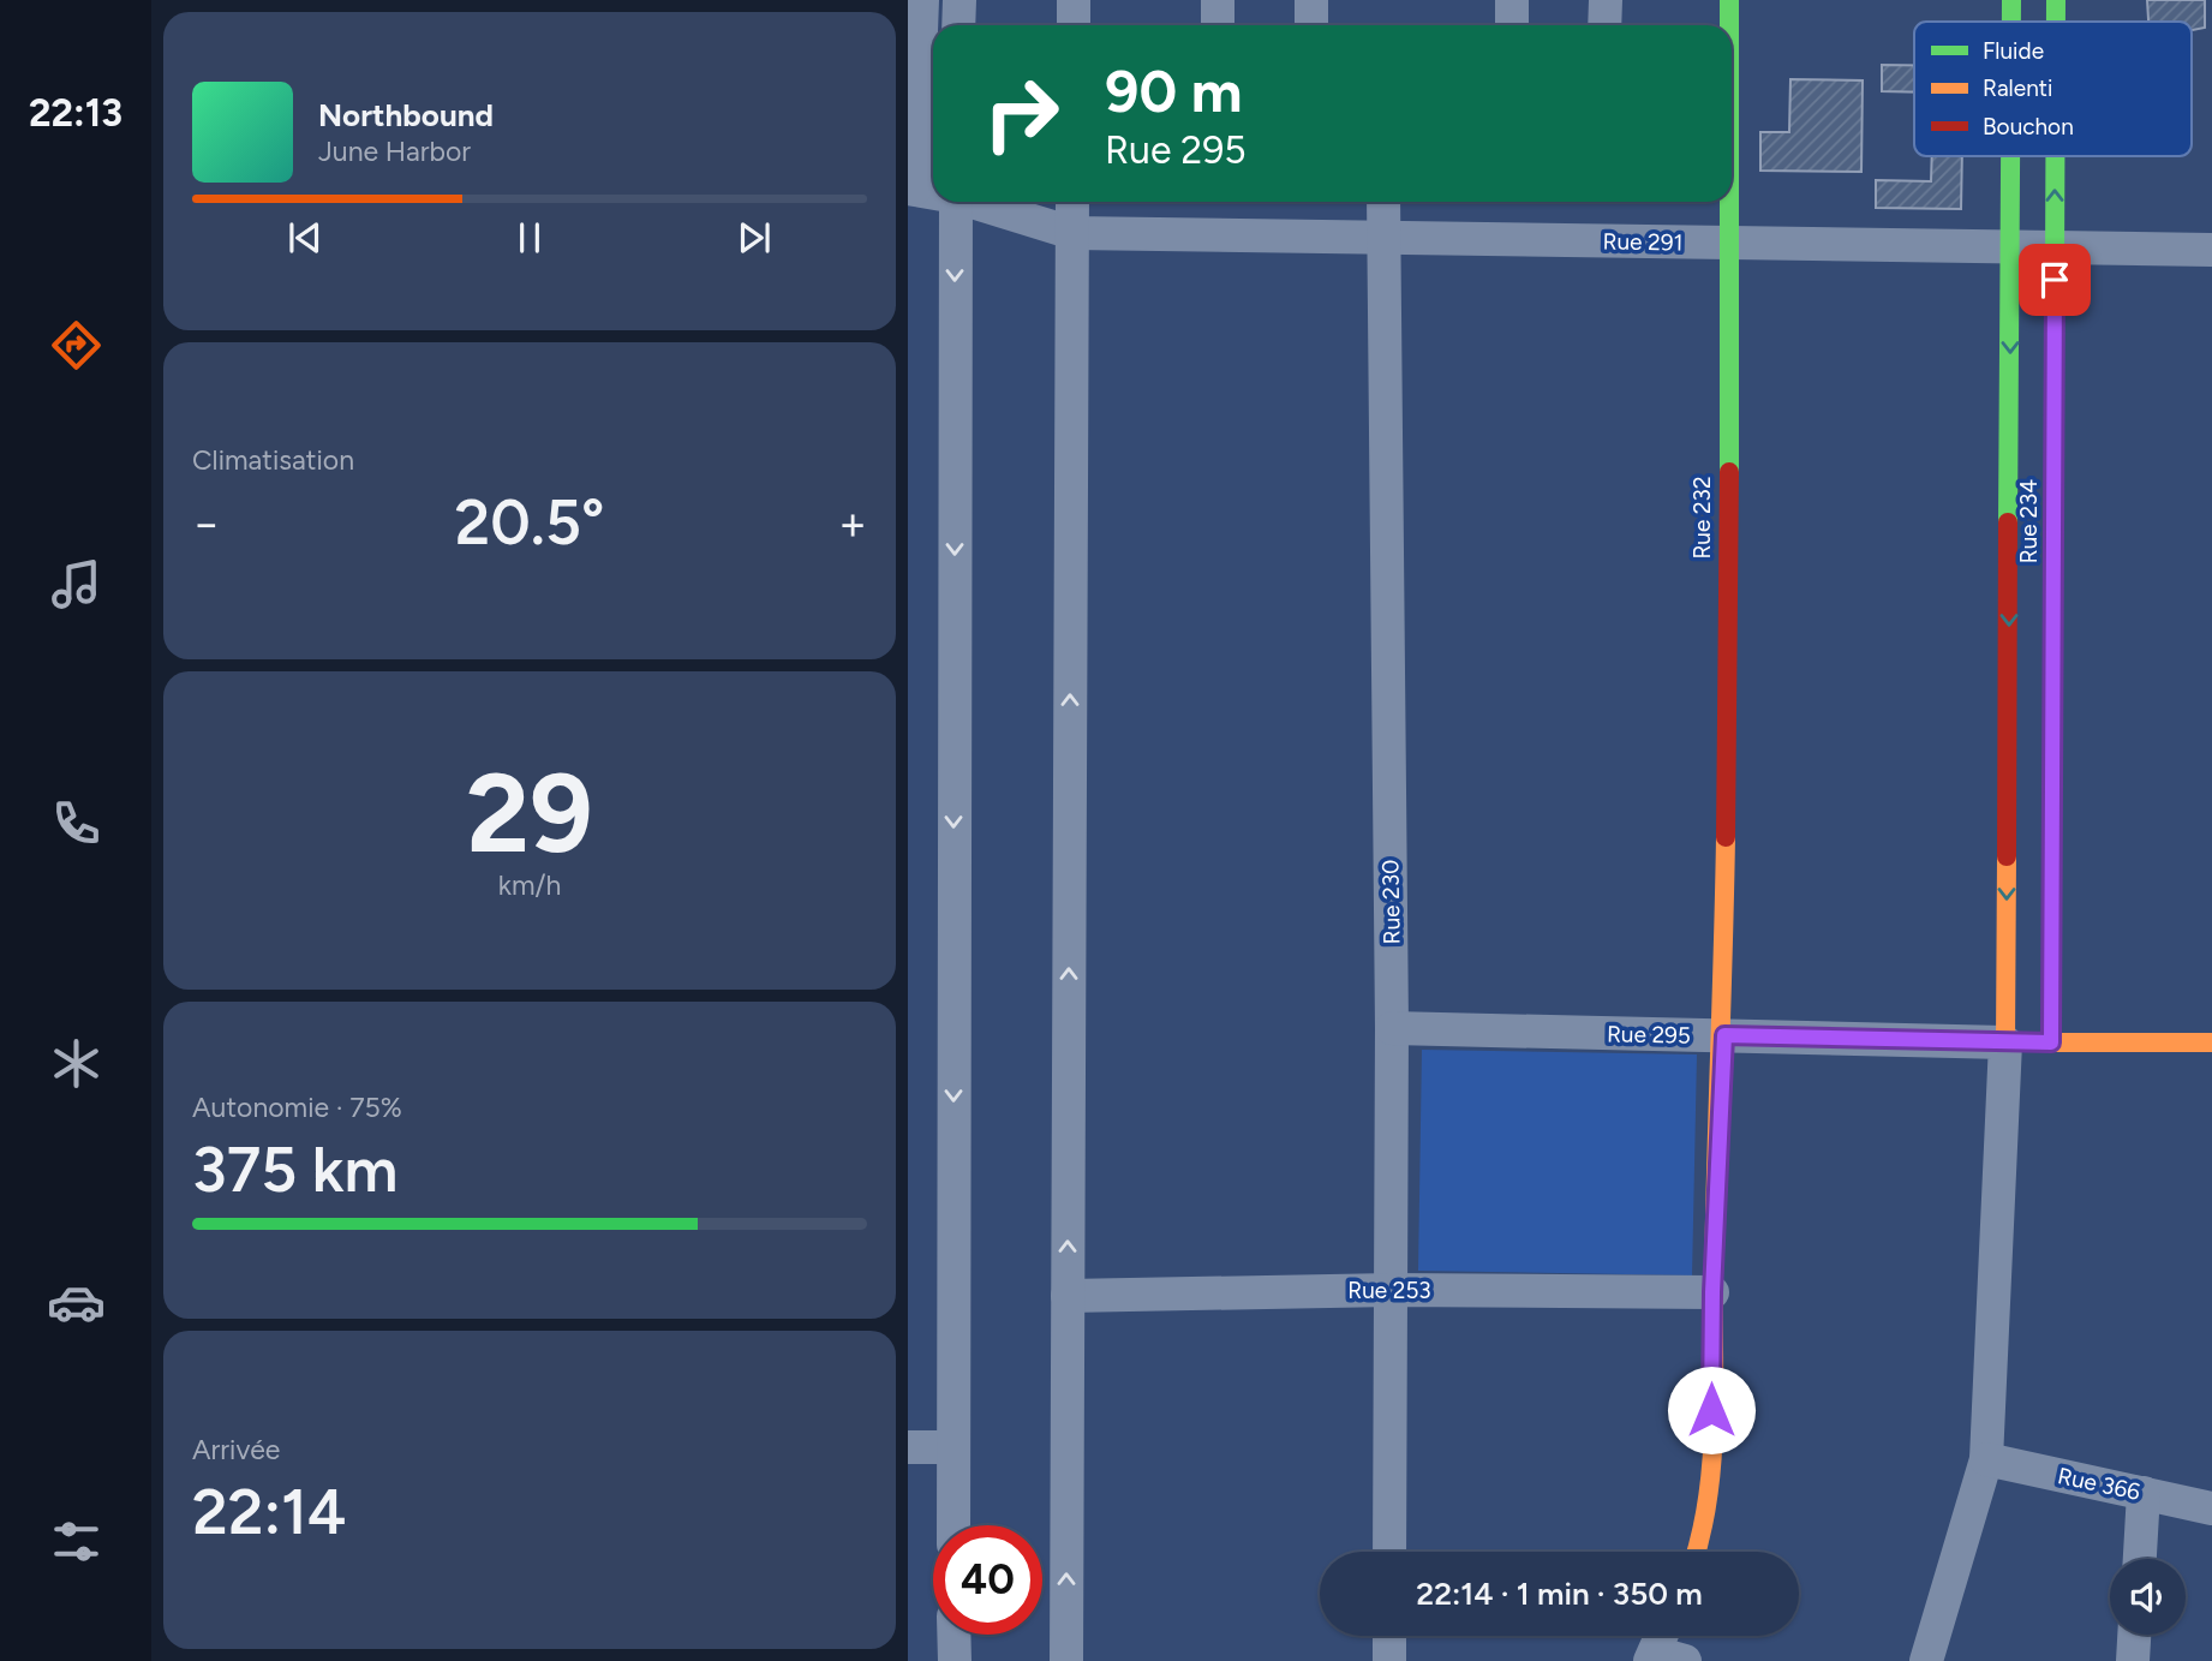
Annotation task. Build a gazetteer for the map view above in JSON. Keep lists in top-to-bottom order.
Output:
{
  "streets": {
    "main road": ["Rue 232", "Rue 234"],
    "street": [
      "Rue 291",
      "Rue 230",
      "Rue 295",
      "Rue 253",
      "Rue 366"
    ]
  },
  "crossings": [
    ["Rue 291", "Rue 232"],
    ["Rue 291", "Rue 234"],
    ["Rue 291", "Rue 230"],
    ["Rue 232", "Rue 295"],
    ["Rue 232", "Rue 253"],
    ["Rue 234", "Rue 295"],
    ["Rue 230", "Rue 295"],
    ["Rue 230", "Rue 253"]
  ],
  "legend": ["Fluide", "Ralenti", "Bouchon"],
  "page": {
    "tabs": "22:13",
    "turn": ["90 m", "Rue 295"],
    "song": ["Northbound", "June Harbor"],
    "tile": [
      "Climatisation",
      ["29", "km/h"],
      ["Autonomie · 75%", "375 km"],
      ["Arrivée", "22:14"]
    ],
    "heat": ["−", "20.5°", "+"],
    "limit": "40",
    "trip": "22:14 · 1 min · 350 m"
  }
}
